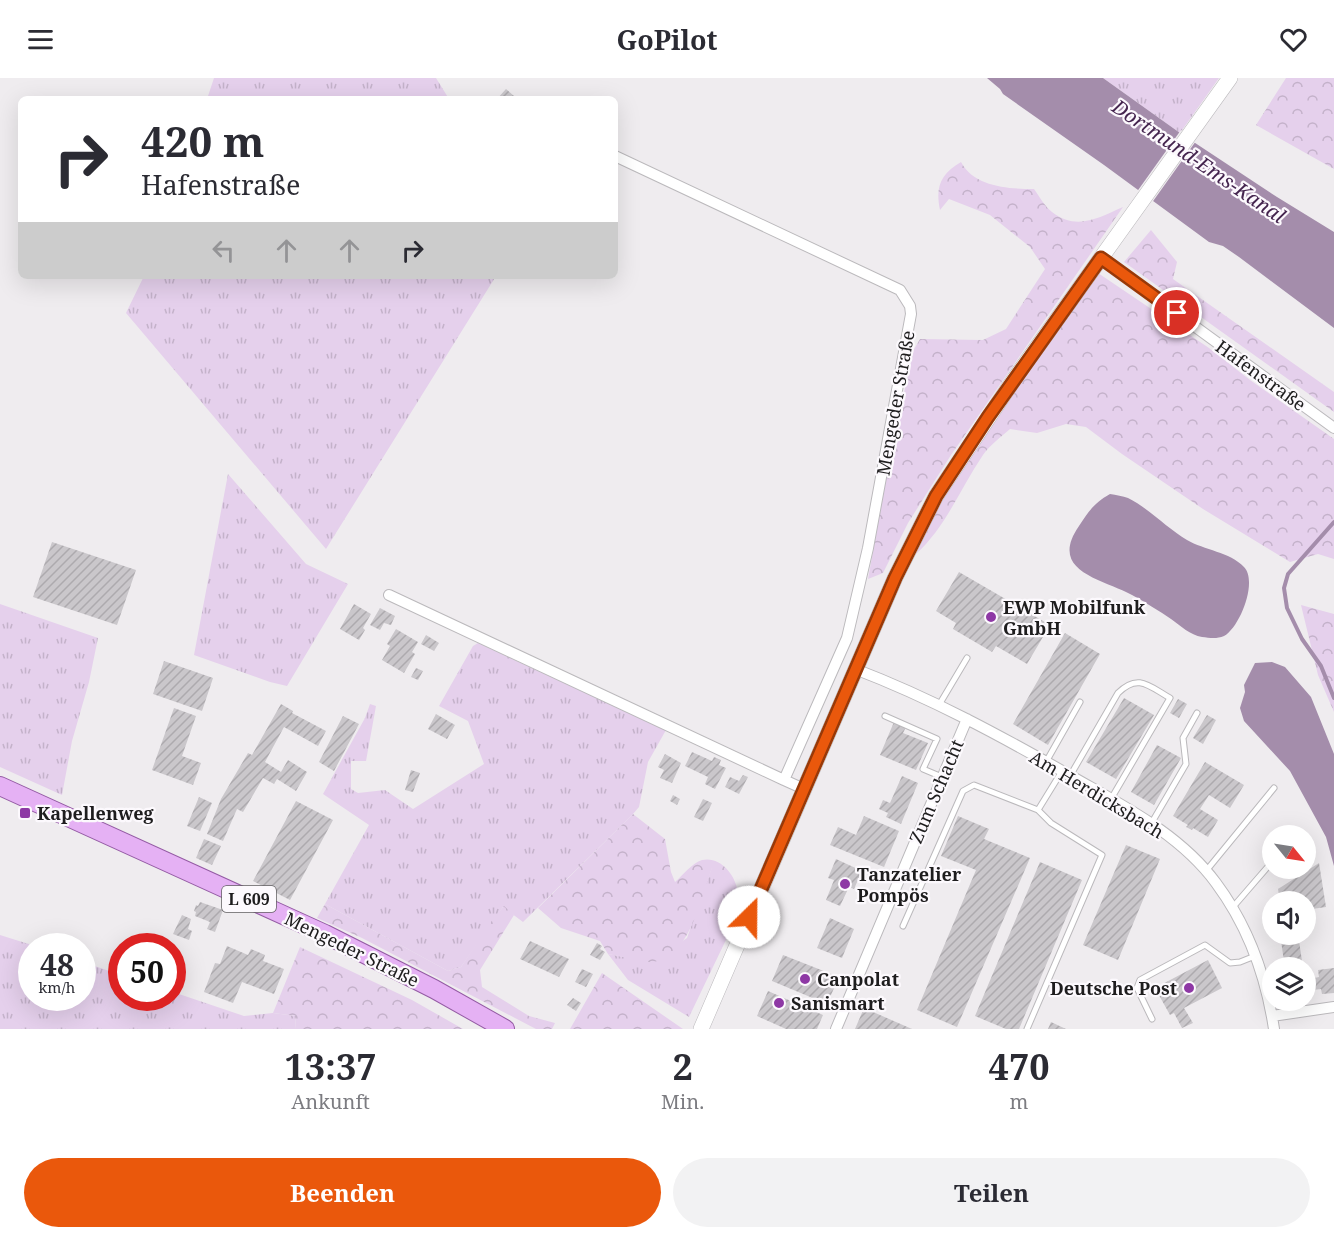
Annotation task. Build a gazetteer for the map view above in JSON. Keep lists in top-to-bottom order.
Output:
{
  "streets": {
    "main road": ["Mengeder Straße", "L 609"],
    "street": ["Hafenstraße", "Zum Schacht", "Am Herdicksbach"]
  },
  "crossings": [
    ["Zum Schacht", "Am Herdicksbach"]
  ],
  "water": ["Dortmund-Ems-Kanal"],
  "places": {
    "other": [
      "EWP Mobilfunk GmbH",
      "Tanzatelier Pompös",
      "Canpolat",
      "Deutsche Post",
      "Sanismart"
    ],
    "transit": ["Kapellenweg"]
  },
  "north": "bottom right",
  "page": {
    "header": "GoPilot",
    "turn": ["420 m", "Hafenstraße"],
    "speed": "48 km/h",
    "limit": "50",
    "eta": [
      "13:37",
      "Ankunft",
      "2",
      "Min.",
      "470",
      "m"
    ],
    "buttons": ["Beenden", "Teilen"]
  }
}
